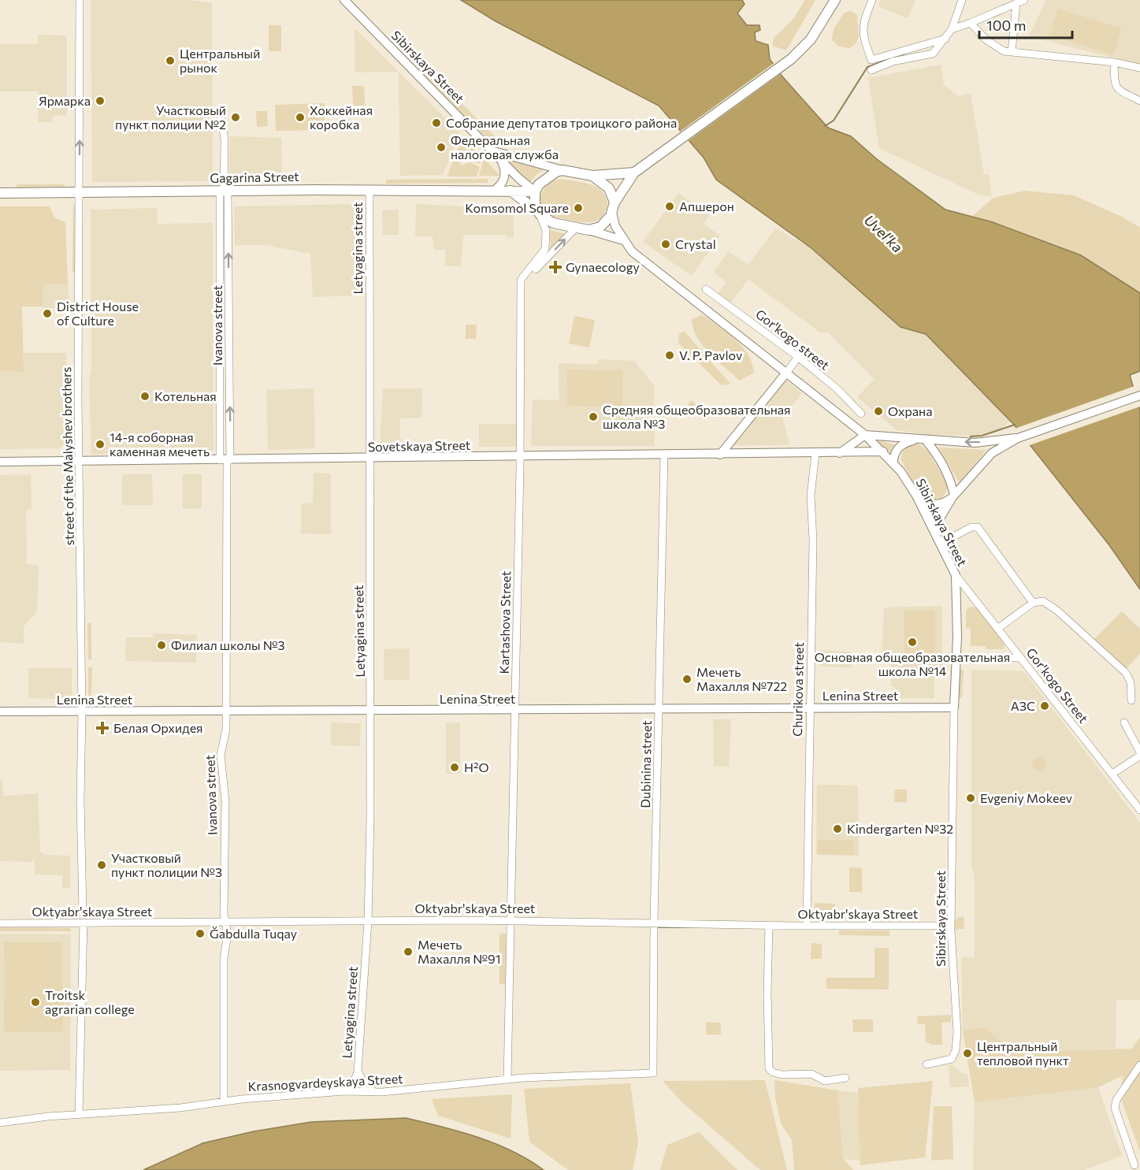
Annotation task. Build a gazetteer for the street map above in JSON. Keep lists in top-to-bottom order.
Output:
{
  "streets": {
    "main road": ["Gagarina Street"],
    "street": [
      "Sibirskaya Street",
      "Letyagina street",
      "Ivanova street",
      "Gor'kogo street",
      "Sovetskaya Street",
      "street of the Malyshev brothers",
      "Kartashova Street",
      "Gor'kogo Street",
      "Churikova street",
      "Lenina Street",
      "Dubinina street",
      "Oktyabr'skaya Street",
      "Krasnogvardeyskaya Street"
    ]
  },
  "crossings": [
    ["Sibirskaya Street", "Gagarina Street"],
    ["Sibirskaya Street", "Sovetskaya Street"],
    ["Sibirskaya Street", "Gor'kogo Street"],
    ["Sibirskaya Street", "Lenina Street"],
    ["Sibirskaya Street", "Oktyabr'skaya Street"],
    ["Gagarina Street", "Letyagina street"],
    ["Gagarina Street", "Ivanova street"],
    ["Gagarina Street", "street of the Malyshev brothers"],
    ["Letyagina street", "Sovetskaya Street"],
    ["Letyagina street", "Lenina Street"],
    ["Letyagina street", "Oktyabr'skaya Street"],
    ["Letyagina street", "Krasnogvardeyskaya Street"],
    ["Ivanova street", "Sovetskaya Street"],
    ["Ivanova street", "Lenina Street"],
    ["Ivanova street", "Oktyabr'skaya Street"],
    ["Ivanova street", "Krasnogvardeyskaya Street"],
    ["Sovetskaya Street", "street of the Malyshev brothers"],
    ["Sovetskaya Street", "Kartashova Street"],
    ["Sovetskaya Street", "Churikova street"],
    ["Sovetskaya Street", "Dubinina street"],
    ["street of the Malyshev brothers", "Lenina Street"],
    ["Kartashova Street", "Lenina Street"],
    ["Kartashova Street", "Oktyabr'skaya Street"],
    ["Kartashova Street", "Krasnogvardeyskaya Street"],
    ["Churikova street", "Lenina Street"],
    ["Churikova street", "Oktyabr'skaya Street"],
    ["Lenina Street", "Dubinina street"],
    ["Dubinina street", "Oktyabr'skaya Street"],
    ["Dubinina street", "Krasnogvardeyskaya Street"]
  ],
  "water": ["Uvel'ka"],
  "places": {
    "other": [
      "Центральный рынок",
      "Ярмарка",
      "Участковый пункт полиции №2",
      "Хоккейная коробка",
      "Собрание депутатов троицкого района",
      "Федеральная налоговая служба",
      "Апшерон",
      "Komsomol Square",
      "Crystal",
      "District House of Culture",
      "V. P. Pavlov",
      "Котельная",
      "Охрана",
      "Средняя общеобразовательная школа №3",
      "14-я соборная каменная мечеть",
      "Основная общеобразовательная школа №14",
      "Филиал школы №3",
      "Мечеть Махалля №722",
      "АЗС",
      "H²O",
      "Evgeniy Mokeev",
      "Kindergarten №32",
      "Участковый пункт полиции №3",
      "Ğabdulla Tuqay",
      "Мечеть Махалля №91",
      "Troitsk agrarian college",
      "Центральный тепловой пункт"
    ],
    "health": ["Gynaecology", "Белая Орхидея"]
  },
  "scale_bar": "100 m"
}
